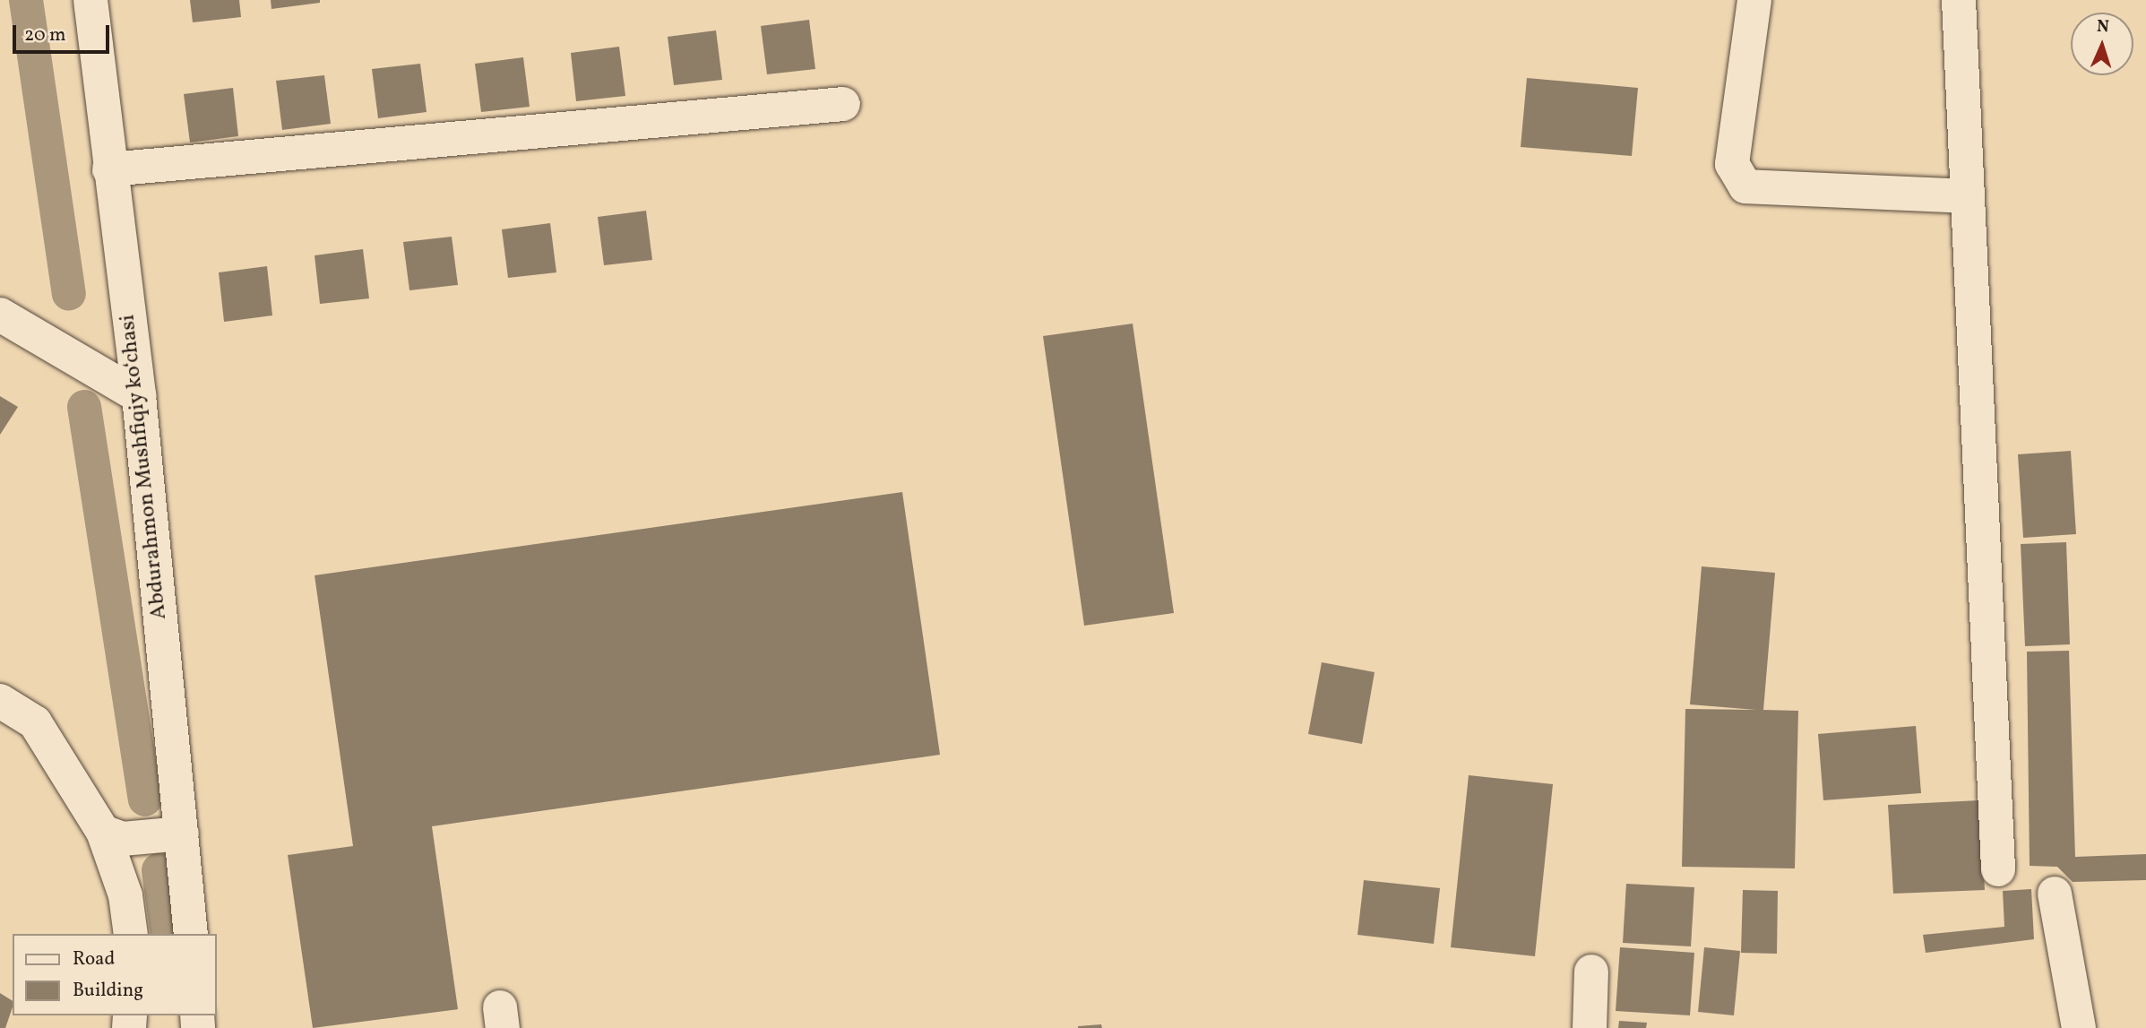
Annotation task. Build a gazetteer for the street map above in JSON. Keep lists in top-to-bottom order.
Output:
{
  "streets": {
    "street": ["Abdurahmon Mushfiqiy koʻchasi"]
  },
  "legend": ["Road", "Building"],
  "scale_bar": "20 m",
  "north": "top"
}
